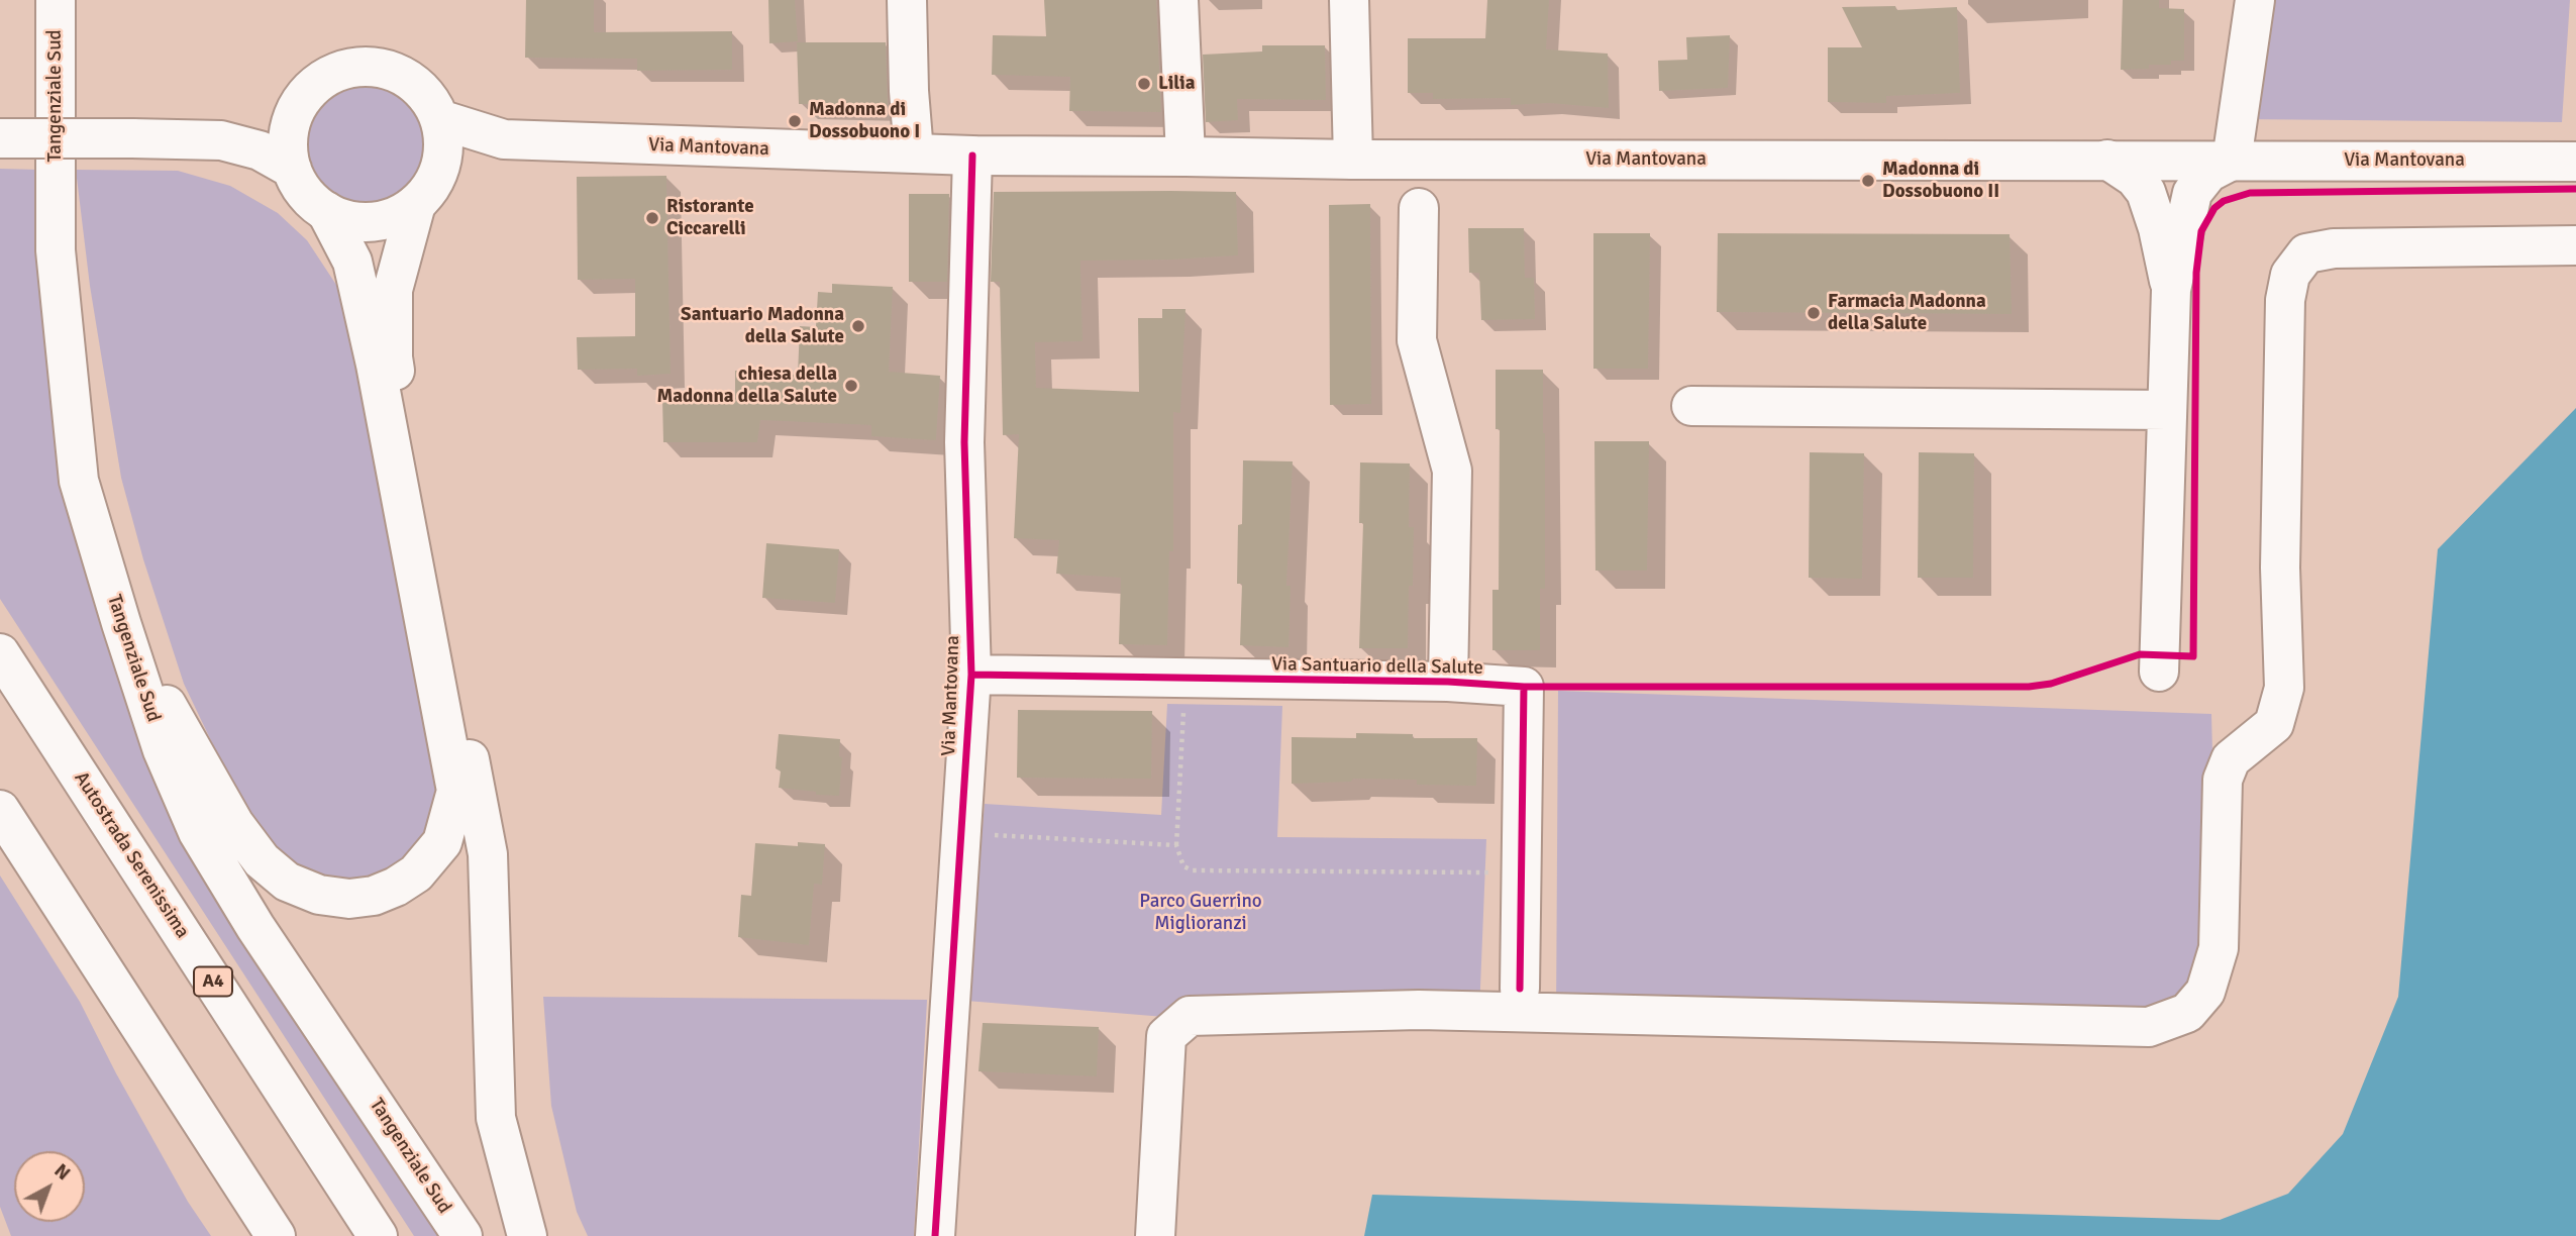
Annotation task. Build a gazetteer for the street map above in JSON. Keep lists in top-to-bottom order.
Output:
{
  "streets": {
    "main road": [
      "Tangenziale Sud",
      "Via Mantovana",
      "Via Santuario della Salute",
      "Autostrada Serenissima",
      "A4"
    ]
  },
  "crossings": [
    ["Via Mantovana", "Via Santuario della Salute"]
  ],
  "parks": ["Parco Guerrino Miglioranzi"],
  "places": [
    "Lilia",
    "Madonna di Dossobuono I",
    "Madonna di Dossobuono II",
    "Ristorante Ciccarelli",
    "Farmacia Madonna della Salute",
    "Santuario Madonna della Salute",
    "chiesa della Madonna della Salute"
  ],
  "north": "top right"
}
